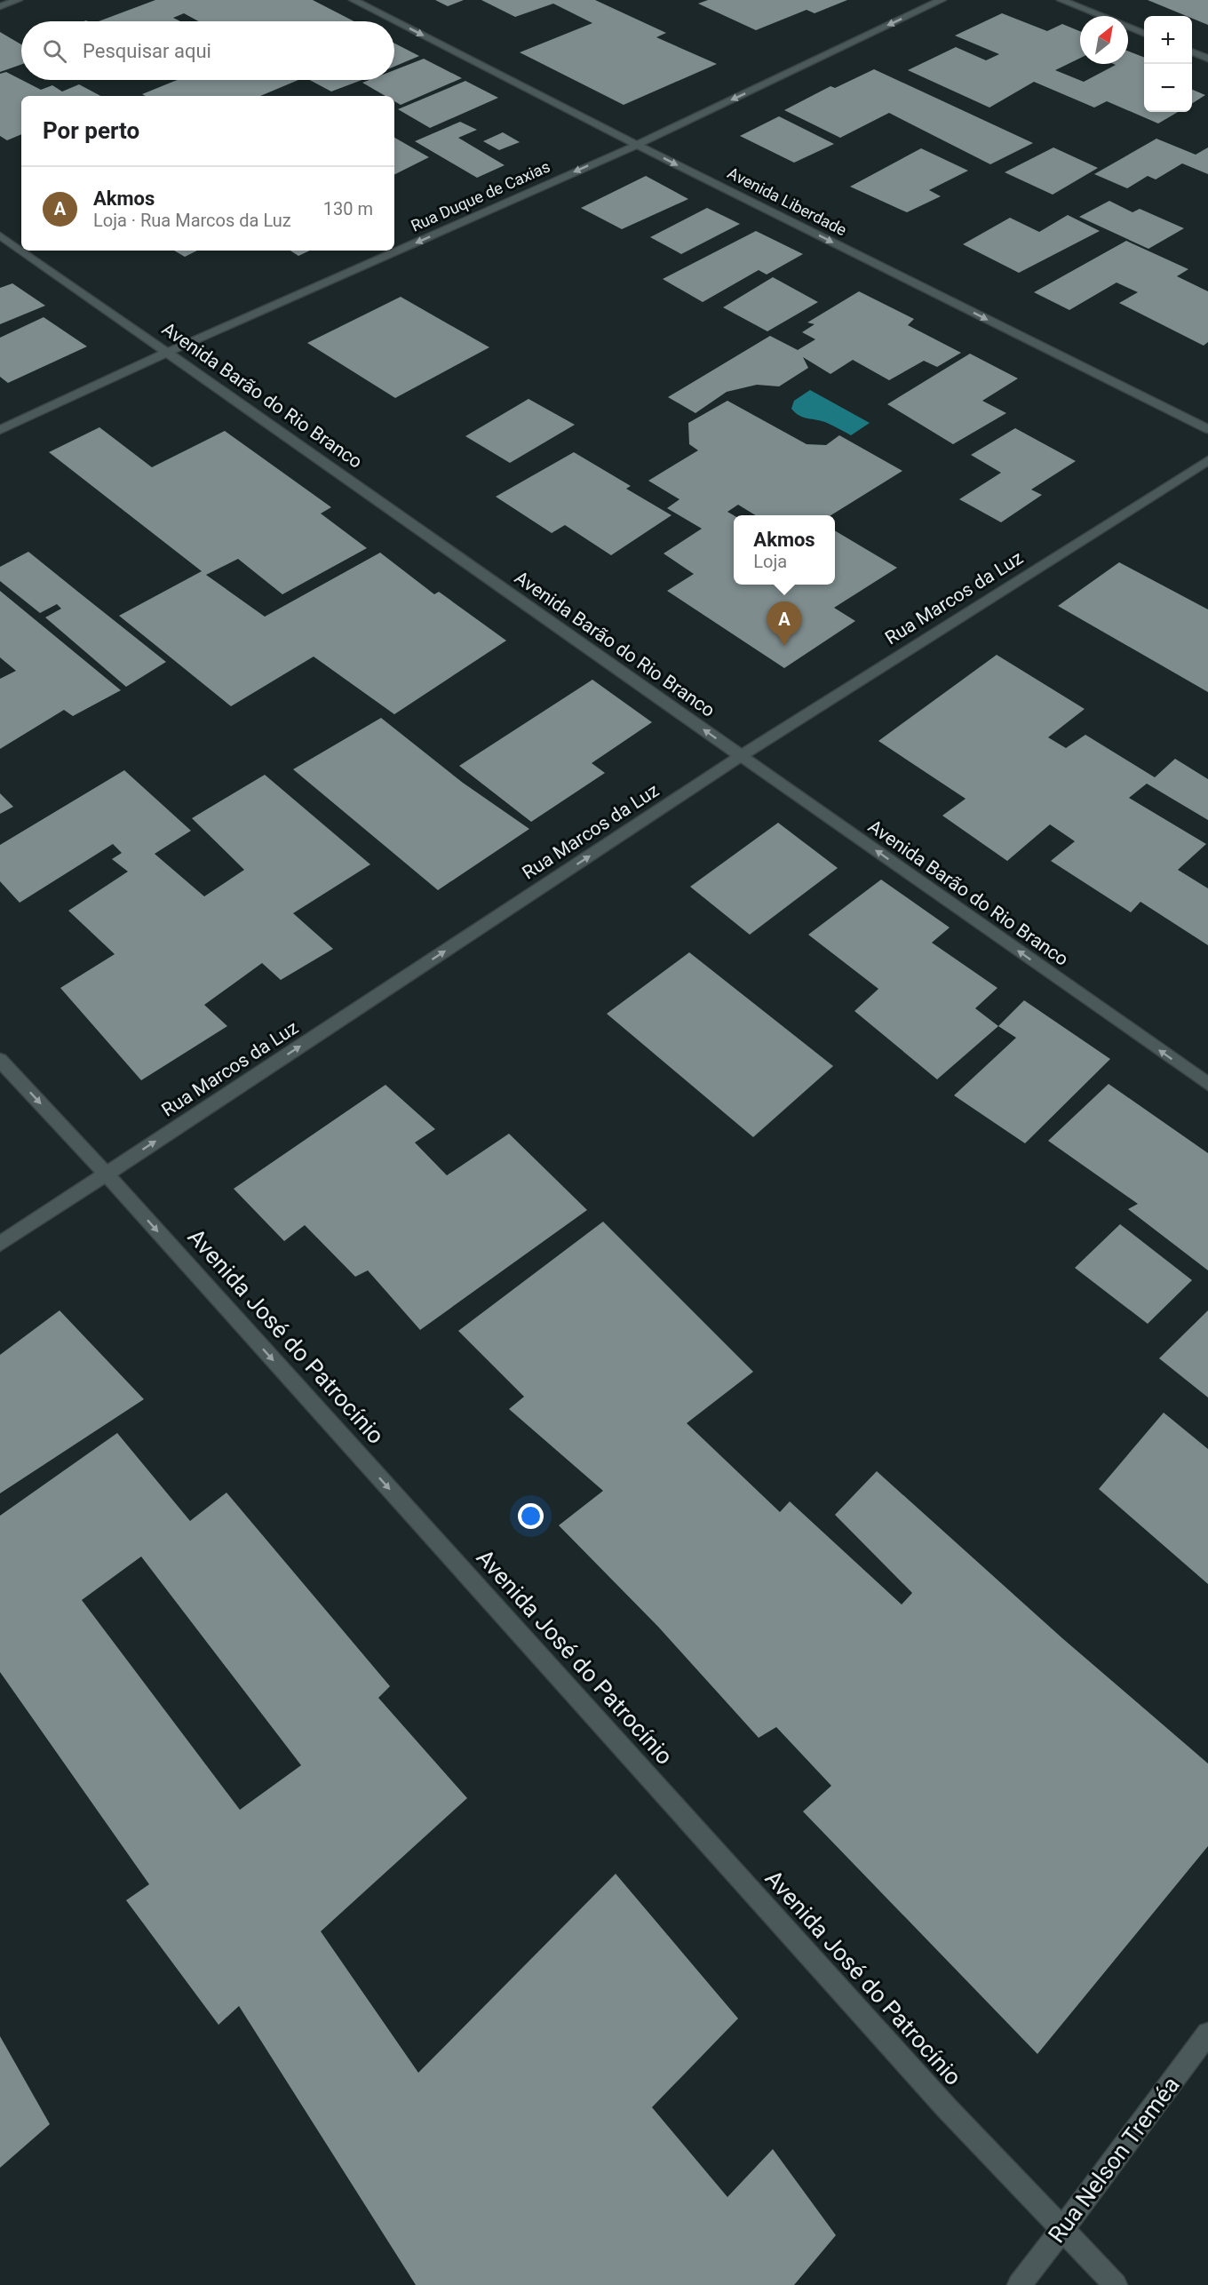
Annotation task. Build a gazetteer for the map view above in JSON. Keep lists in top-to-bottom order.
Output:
{
  "streets": {
    "street": [
      "Rua Duque de Caxias",
      "Avenida Liberdade",
      "Avenida Barão do Rio Branco",
      "Rua Marcos da Luz",
      "Avenida José do Patrocínio",
      "Rua Nelson Treméa"
    ]
  },
  "crossings": [
    ["Rua Duque de Caxias", "Avenida Liberdade"],
    ["Rua Duque de Caxias", "Avenida Barão do Rio Branco"],
    ["Avenida Barão do Rio Branco", "Rua Marcos da Luz"],
    ["Rua Marcos da Luz", "Avenida José do Patrocínio"],
    ["Avenida José do Patrocínio", "Rua Nelson Treméa"]
  ],
  "one_way": [
    "Rua Duque de Caxias",
    "Avenida Liberdade",
    "Avenida Barão do Rio Branco",
    "Rua Marcos da Luz",
    "Avenida José do Patrocínio"
  ],
  "north": "top right",
  "page": {
    "map_buttons": ["+", "−"],
    "search": "Pesquisar aqui",
    "heading": "Por perto",
    "list": [
      {
        "mark": "A",
        "name": "Akmos",
        "note": "Loja · Rua Marcos da Luz",
        "value": "130 m"
      }
    ],
    "popup": ["Akmos", "Loja"],
    "pins": "A"
  }
}
